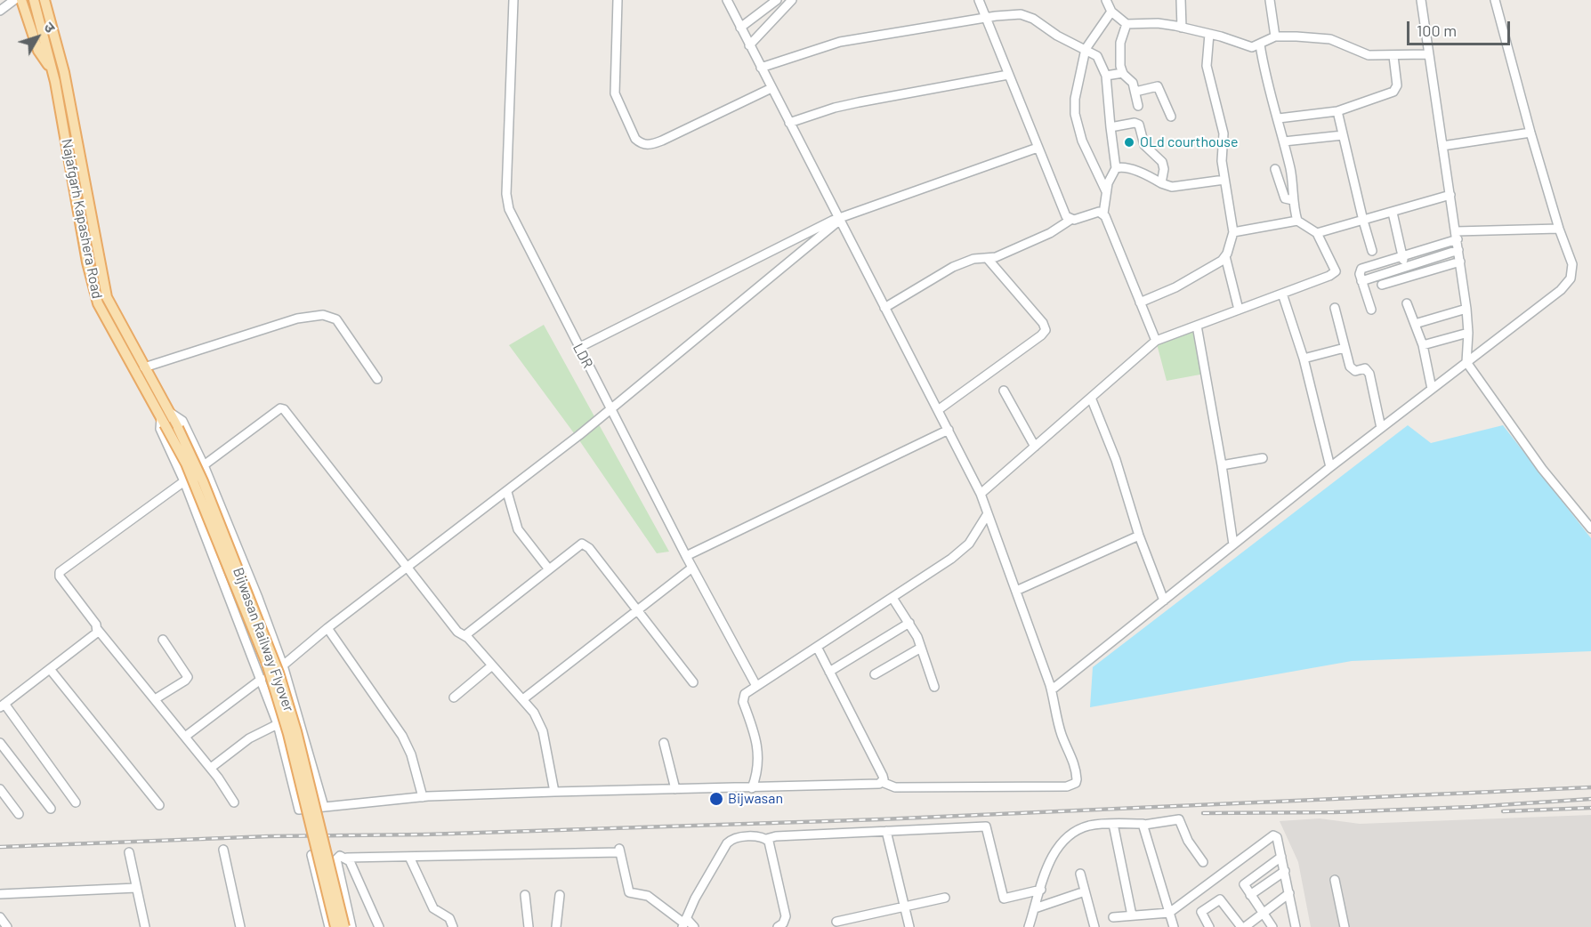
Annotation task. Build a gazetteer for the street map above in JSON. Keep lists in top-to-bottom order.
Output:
{
  "streets": {
    "main road": ["Najafgarh Kapashera Road", "Bijwasan Railway Flyover"],
    "street": ["LDR"]
  },
  "crossings": [
    ["Najafgarh Kapashera Road", "Bijwasan Railway Flyover"]
  ],
  "places": ["OLd courthouse", "Bijwasan"],
  "scale_bar": "100 m",
  "north": "top right"
}
